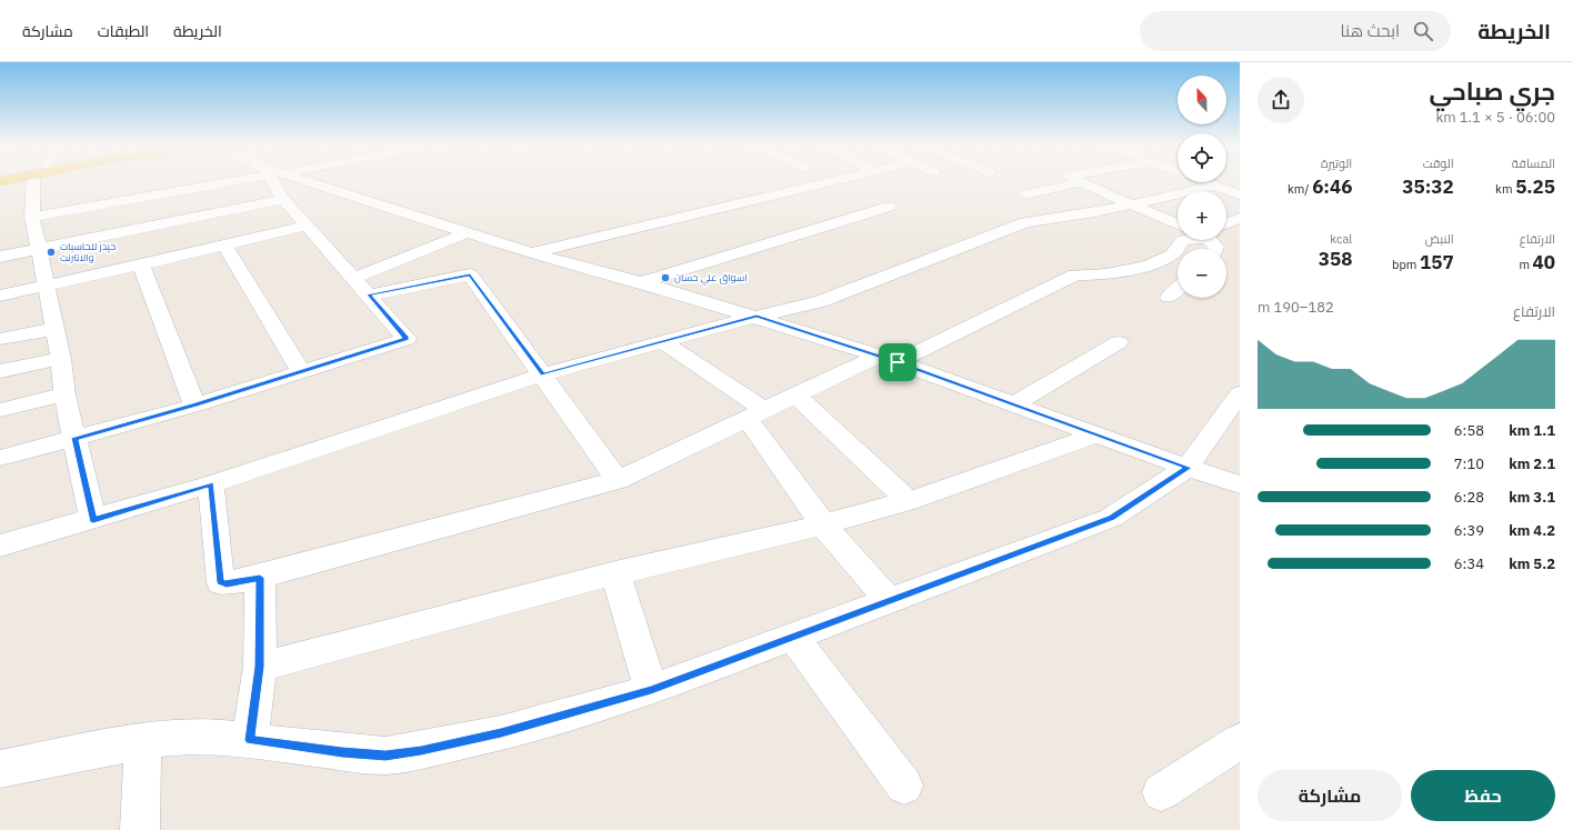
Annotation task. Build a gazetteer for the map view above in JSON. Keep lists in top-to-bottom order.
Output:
{
  "places": ["حيدر للحاسبات والانترنت", "اسواق علي حسان"],
  "north": "top",
  "page": {
    "header": "الخريطة",
    "search": "ابحث هنا",
    "nav": ["الخريطة", "الطبقات", "مشاركة"],
    "heading": ["جري صباحي", "06:00 · 5 × 1.1 km"],
    "map_buttons": ["+", "−"],
    "stats": [
      ["المسافة", "5.25 km"],
      ["الوقت", "35:32"],
      ["الوتيرة", "6:46 /km"],
      ["الارتفاع", "40 m"],
      ["النبض", "157 bpm"],
      ["kcal", "358"]
    ],
    "chart": ["الارتفاع", "182–190 m"],
    "list": [
      {
        "name": "1.1 km",
        "note": "6:58"
      },
      {
        "name": "2.1 km",
        "note": "7:10"
      },
      {
        "name": "3.1 km",
        "note": "6:28"
      },
      {
        "name": "4.2 km",
        "note": "6:39"
      },
      {
        "name": "5.2 km",
        "note": "6:34"
      }
    ],
    "buttons": ["حفظ", "مشاركة"]
  }
}
